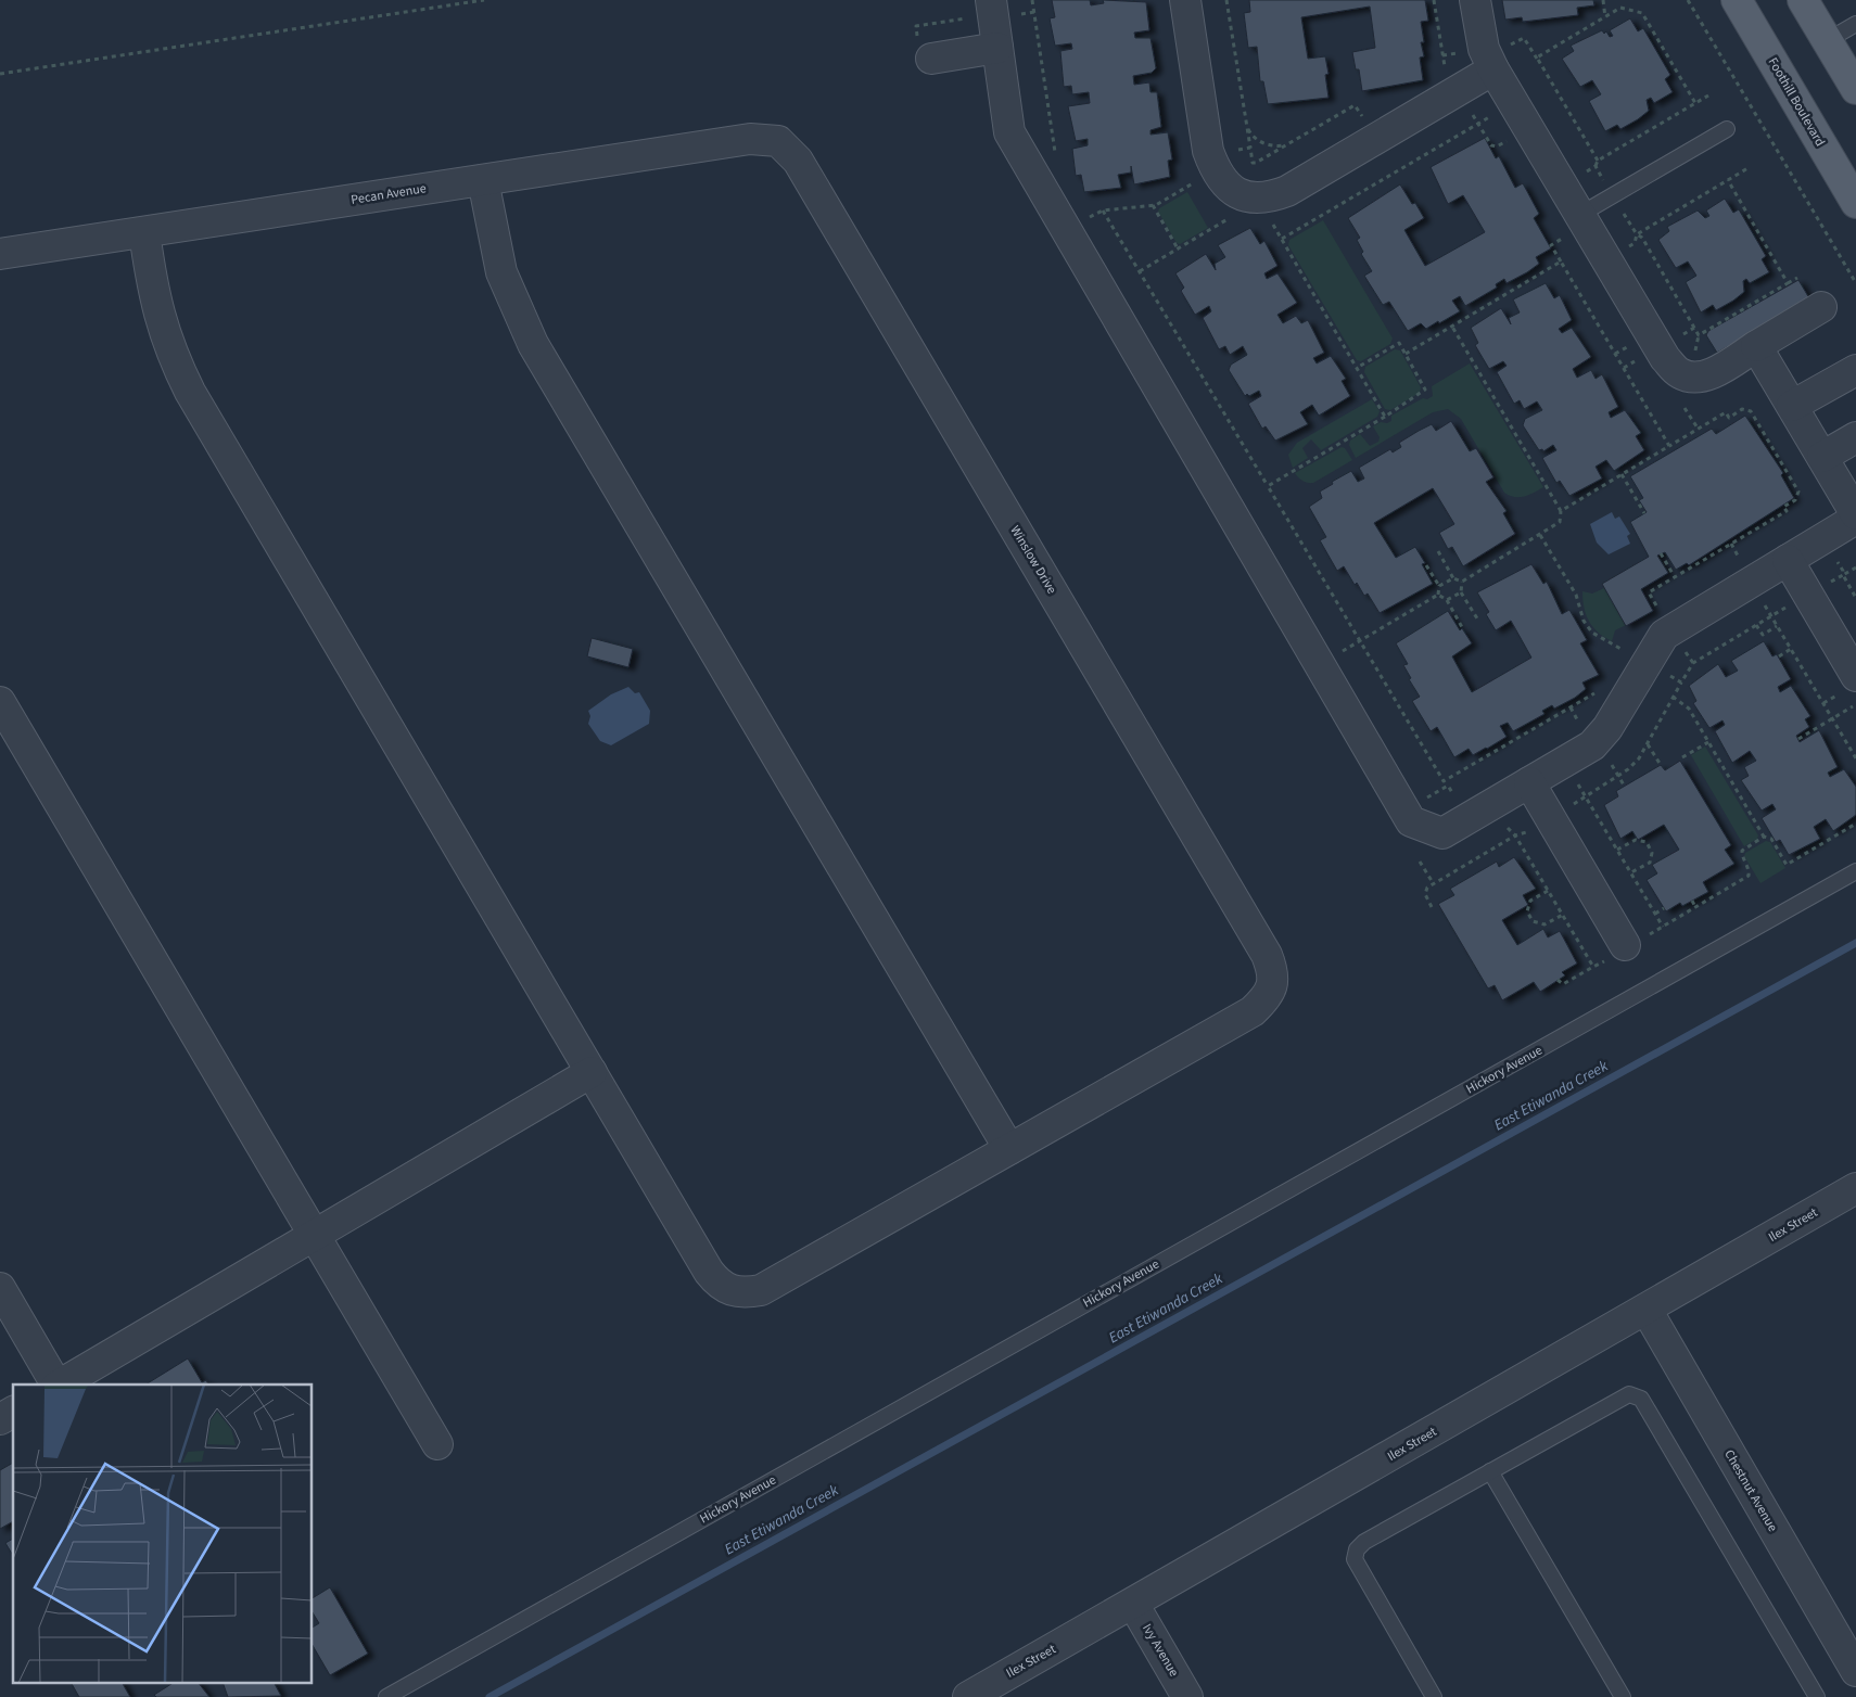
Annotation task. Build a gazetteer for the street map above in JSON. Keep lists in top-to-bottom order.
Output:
{
  "streets": {
    "main road": ["Foothill Boulevard"],
    "street": [
      "Pecan Avenue",
      "Winslow Drive",
      "Ilex Street",
      "Chestnut Avenue",
      "Ivy Avenue"
    ],
    "lane": ["Hickory Avenue"]
  },
  "crossings": [
    ["Pecan Avenue", "Winslow Drive"],
    ["Ilex Street", "Chestnut Avenue"],
    ["Ilex Street", "Ivy Avenue"]
  ],
  "water": ["East Etiwanda Creek"]
}
